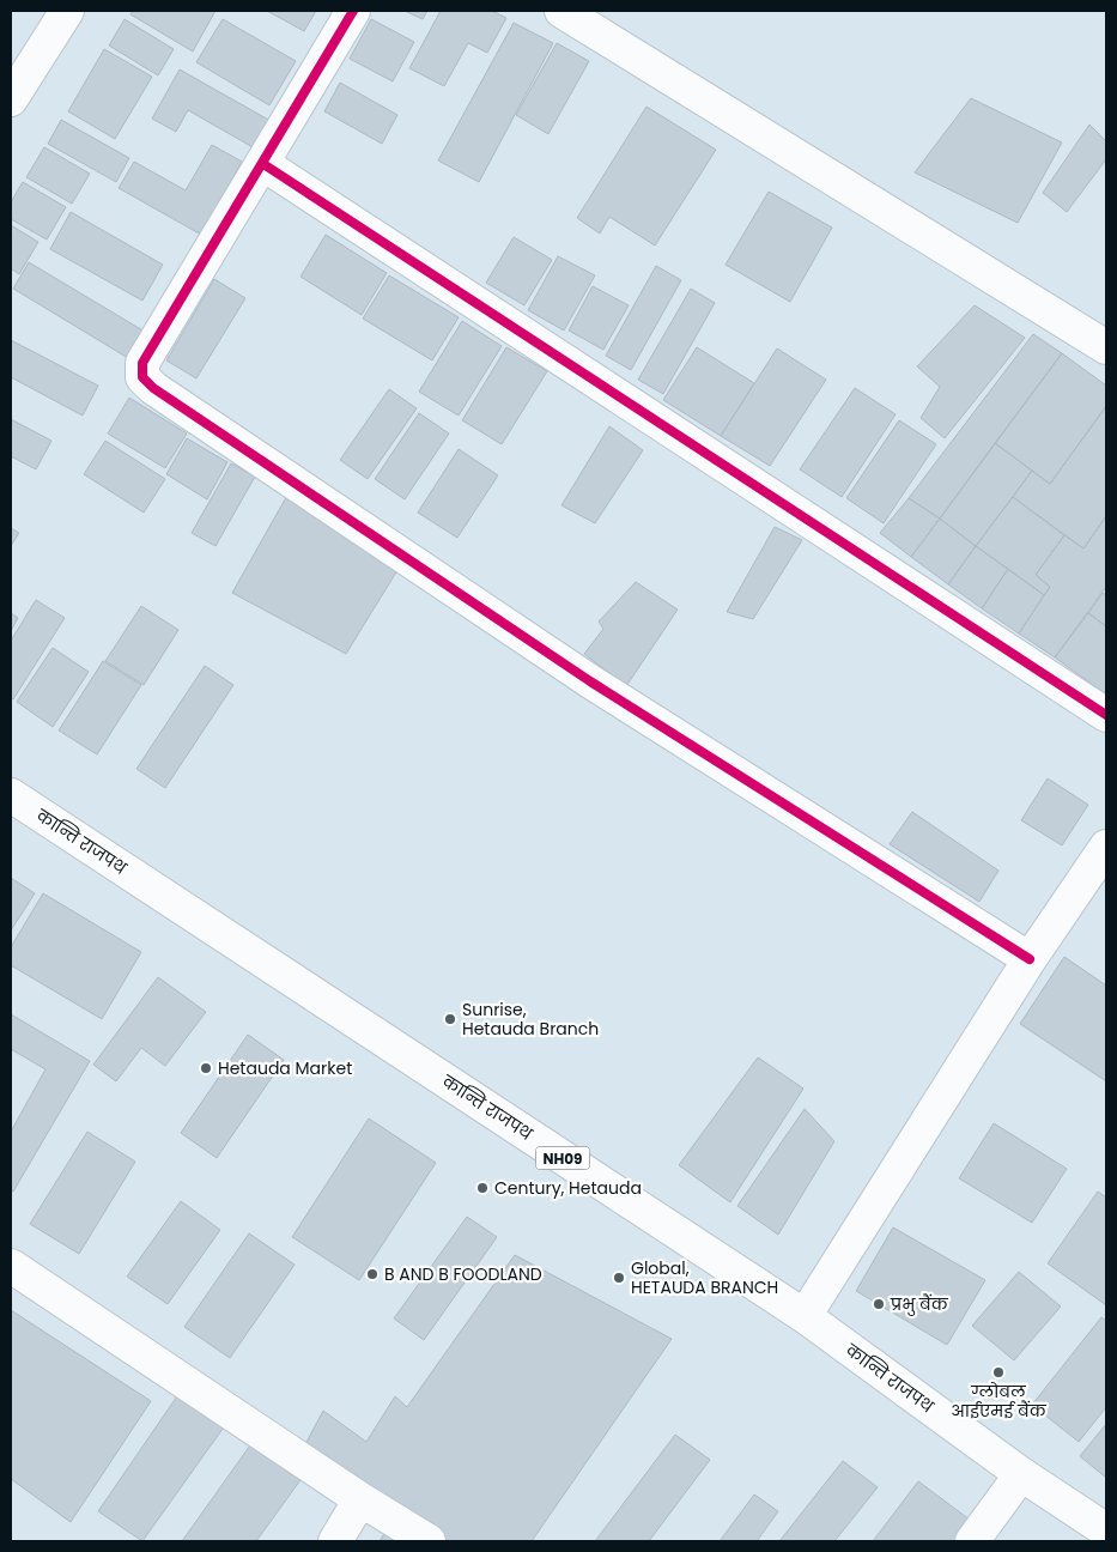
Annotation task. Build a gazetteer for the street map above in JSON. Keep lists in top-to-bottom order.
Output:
{
  "streets": {
    "street": ["कान्ति राजपथ", "NH09"]
  },
  "places": [
    "Sunrise, Hetauda Branch",
    "Hetauda Market",
    "Century, Hetauda",
    "B AND B FOODLAND",
    "Global, HETAUDA BRANCH",
    "प्रभु बैंक",
    "ग्लोबल आईएमई बैंक"
  ]
}
